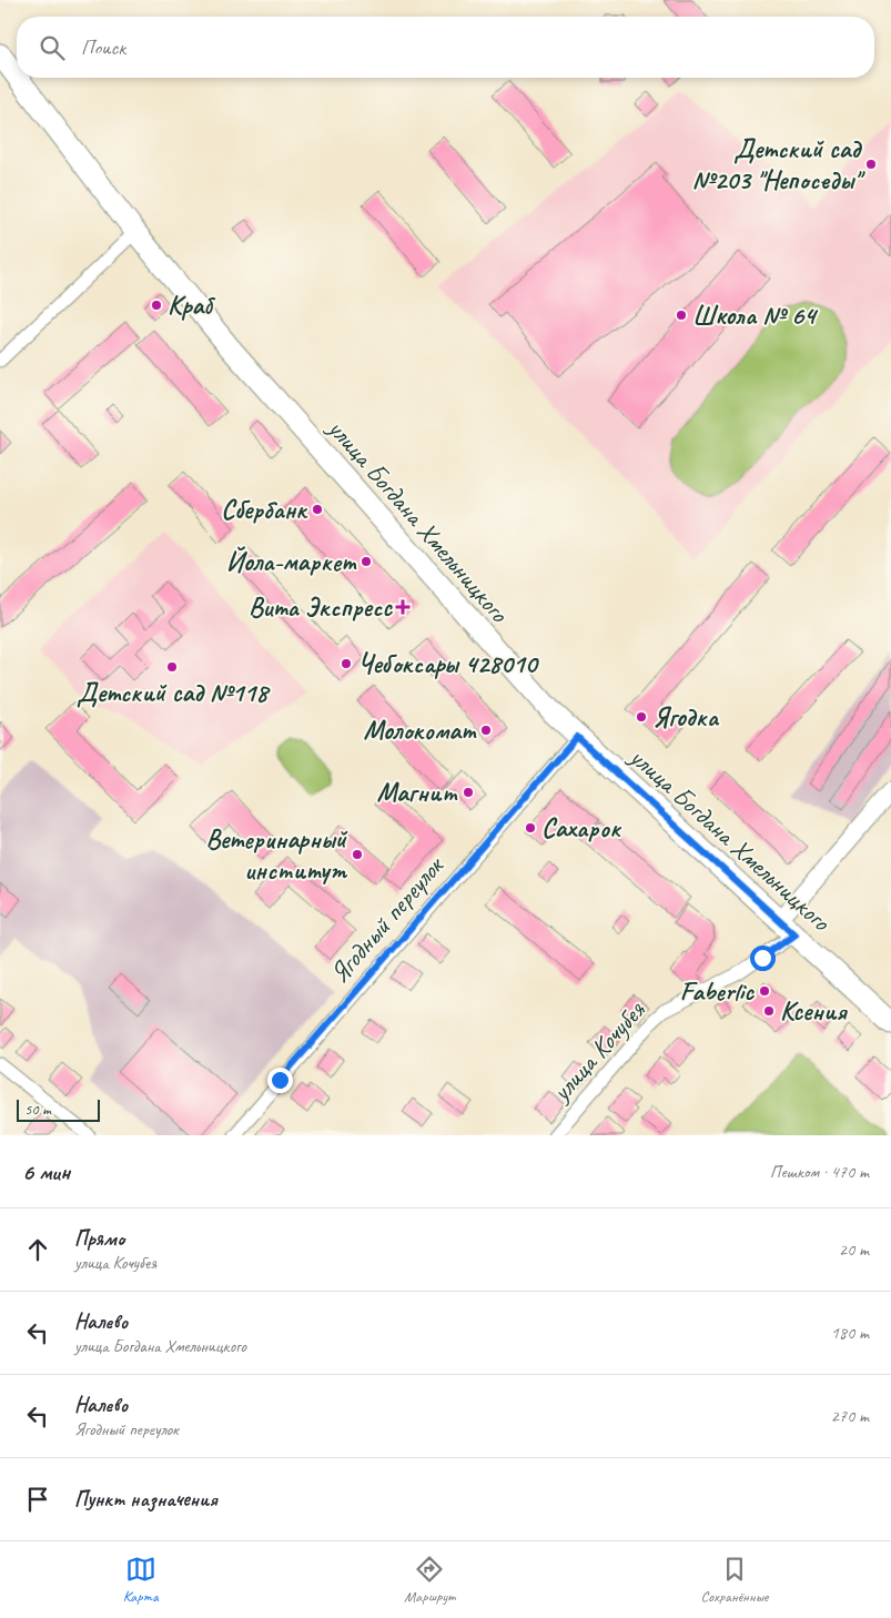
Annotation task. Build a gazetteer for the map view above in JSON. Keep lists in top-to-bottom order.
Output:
{
  "streets": {
    "main road": ["улица Богдана Хмельницкого"],
    "street": ["Ягодный переулок", "улица Кочубея"]
  },
  "crossings": [
    ["улица Богдана Хмельницкого", "Ягодный переулок"],
    ["улица Богдана Хмельницкого", "улица Кочубея"]
  ],
  "places": {
    "other": [
      "Детский сад №203 \"Непоседы\"",
      "Краб",
      "Школа № 64",
      "Сбербанк",
      "Йола-маркет",
      "Чебоксары 428010",
      "Детский сад №118",
      "Ягодка",
      "Молокомат",
      "Магнит",
      "Сахарок",
      "Ветеринарный институт",
      "Faberlic",
      "Ксения"
    ],
    "health": ["Вита Экспресс"]
  },
  "scale_bar": "50 m",
  "page": {
    "search": "Поиск",
    "scale": "50 m",
    "heading": ["6 мин", "Пешком · 470 m"],
    "list": [
      ["Прямо", "улица Кочубея", "20 m"],
      ["Налево", "улица Богдана Хмельницкого", "180 m"],
      ["Налево", "Ягодный переулок", "270 m"],
      "Пункт назначения"
    ],
    "nav": ["Карта", "Маршрут", "Сохранённые"]
  }
}
